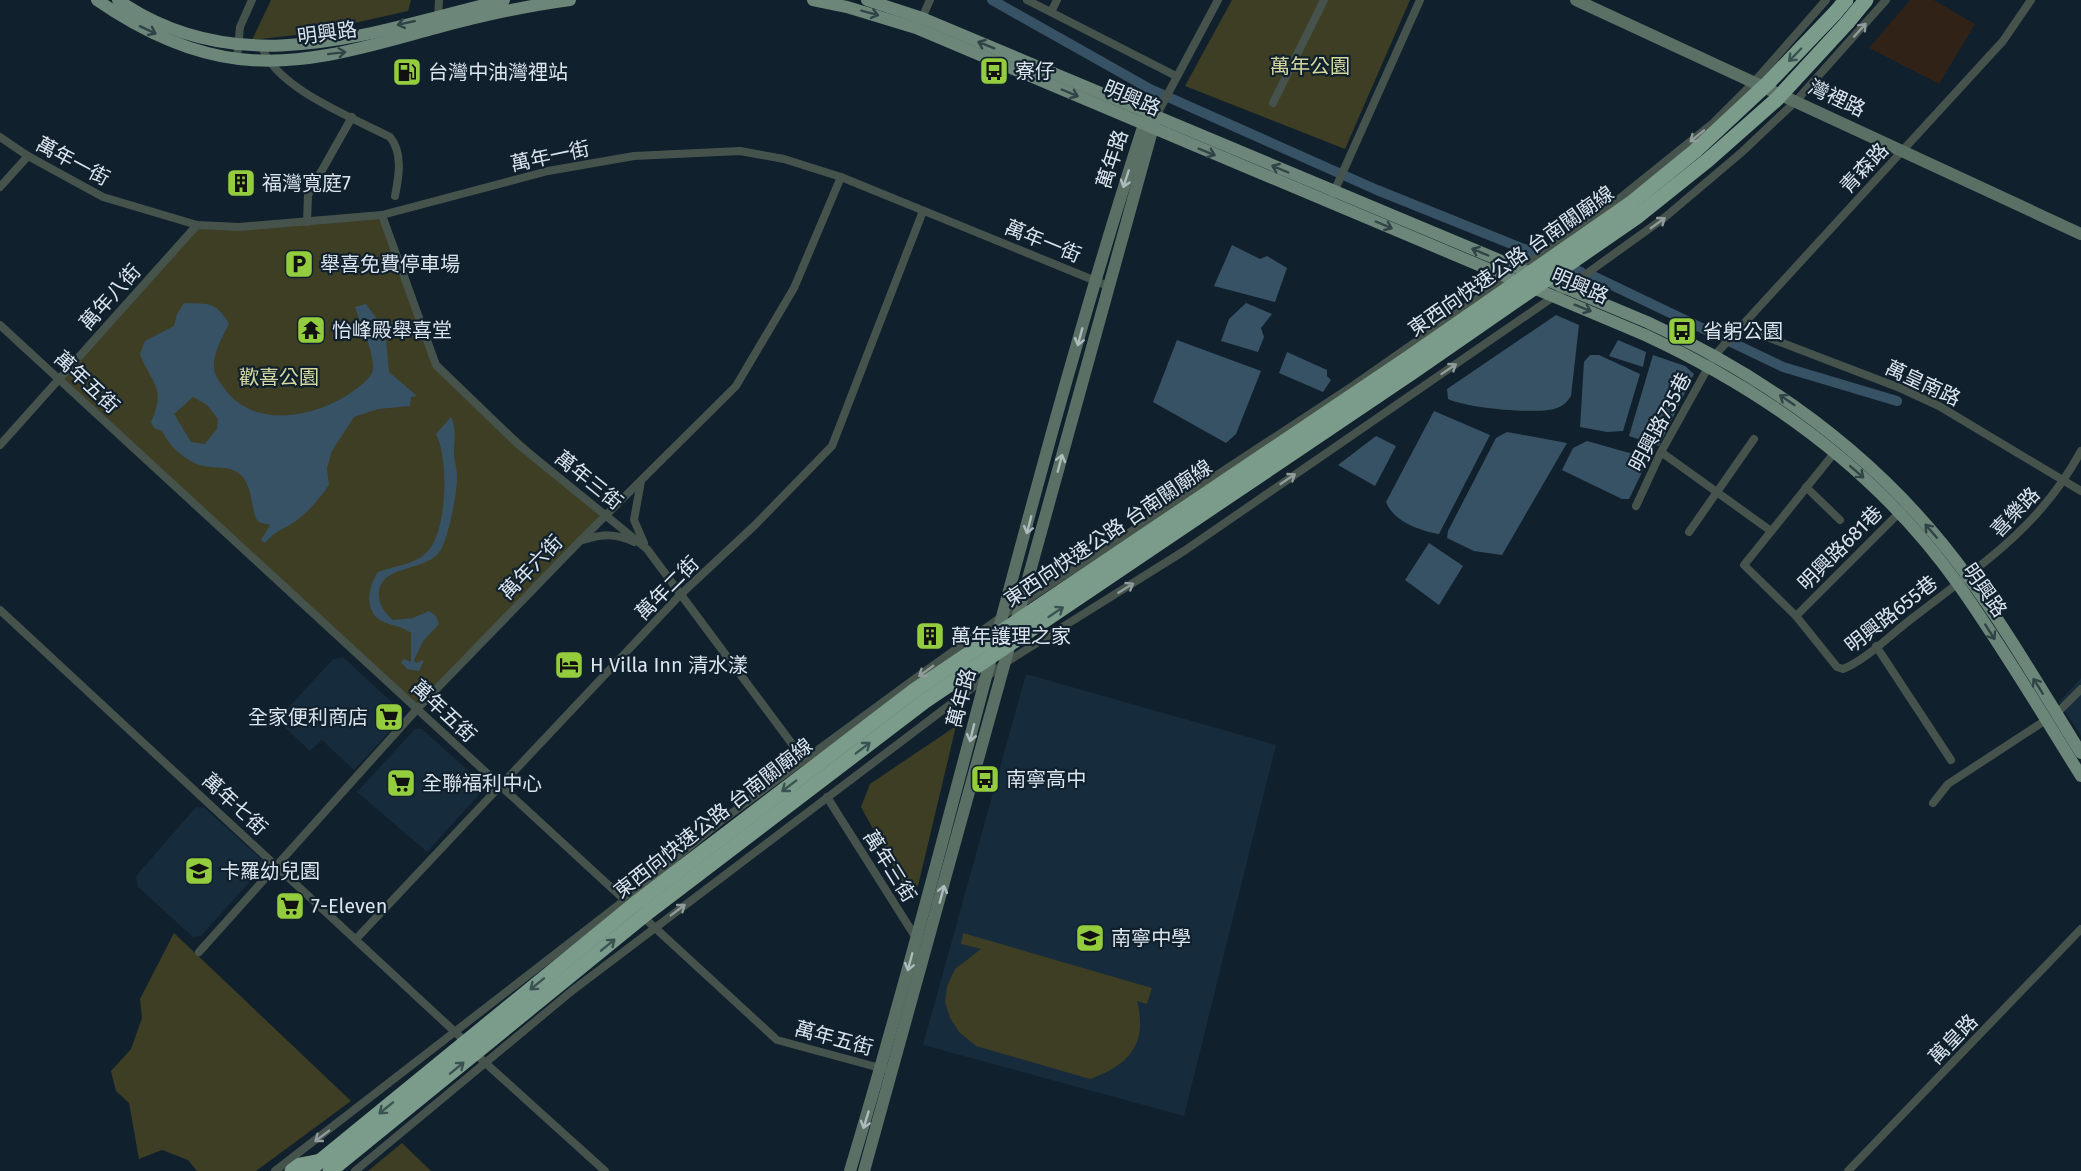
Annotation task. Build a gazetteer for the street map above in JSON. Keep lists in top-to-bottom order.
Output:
{
  "streets": {
    "highway": ["東西向快速公路 台南關廟線"],
    "main road": ["明興路"],
    "street": [
      "灣裡路",
      "萬年一街",
      "萬年路",
      "青森路",
      "萬年八街",
      "萬年五街",
      "萬皇南路",
      "明興路735巷",
      "萬年三街",
      "喜樂路",
      "明興路681巷",
      "萬年六街",
      "萬年二街",
      "明興路655巷",
      "萬年七街",
      "萬皇路"
    ]
  },
  "crossings": [
    ["明興路", "萬年路"],
    ["明興路", "青森路"],
    ["明興路", "明興路735巷"],
    ["明興路", "喜樂路"],
    ["明興路", "明興路681巷"],
    ["明興路", "明興路655巷"],
    ["灣裡路", "青森路"],
    ["萬年一街", "萬年路"],
    ["萬年一街", "萬年八街"],
    ["萬年一街", "萬年三街"],
    ["萬年一街", "萬年六街"],
    ["萬年一街", "萬年二街"],
    ["萬年路", "萬年五街"],
    ["萬年路", "萬年三街"],
    ["青森路", "萬皇南路"],
    ["青森路", "明興路735巷"],
    ["萬年八街", "萬年五街"],
    ["萬年五街", "萬年六街"],
    ["萬年五街", "萬年二街"],
    ["萬皇南路", "喜樂路"],
    ["萬年三街", "萬年六街"],
    ["萬年三街", "萬年二街"],
    ["喜樂路", "明興路655巷"],
    ["明興路681巷", "明興路655巷"],
    ["萬年六街", "萬年七街"],
    ["萬年二街", "萬年七街"]
  ],
  "parks": ["萬年公園", "歡喜公園"],
  "places": {
    "bus stop": ["寮仔", "省躬公園", "南寧高中"],
    "fuel station": ["台灣中油灣裡站"],
    "building": ["福灣寬庭7", "萬年護理之家"],
    "parking": ["舉喜免費停車場"],
    "temple": ["怡峰殿舉喜堂"],
    "hotel": ["H Villa Inn 清水漾"],
    "supermarket": ["全家便利商店", "全聯福利中心", "7-Eleven"],
    "school or university": ["卡羅幼兒園", "南寧中學"]
  }
}
